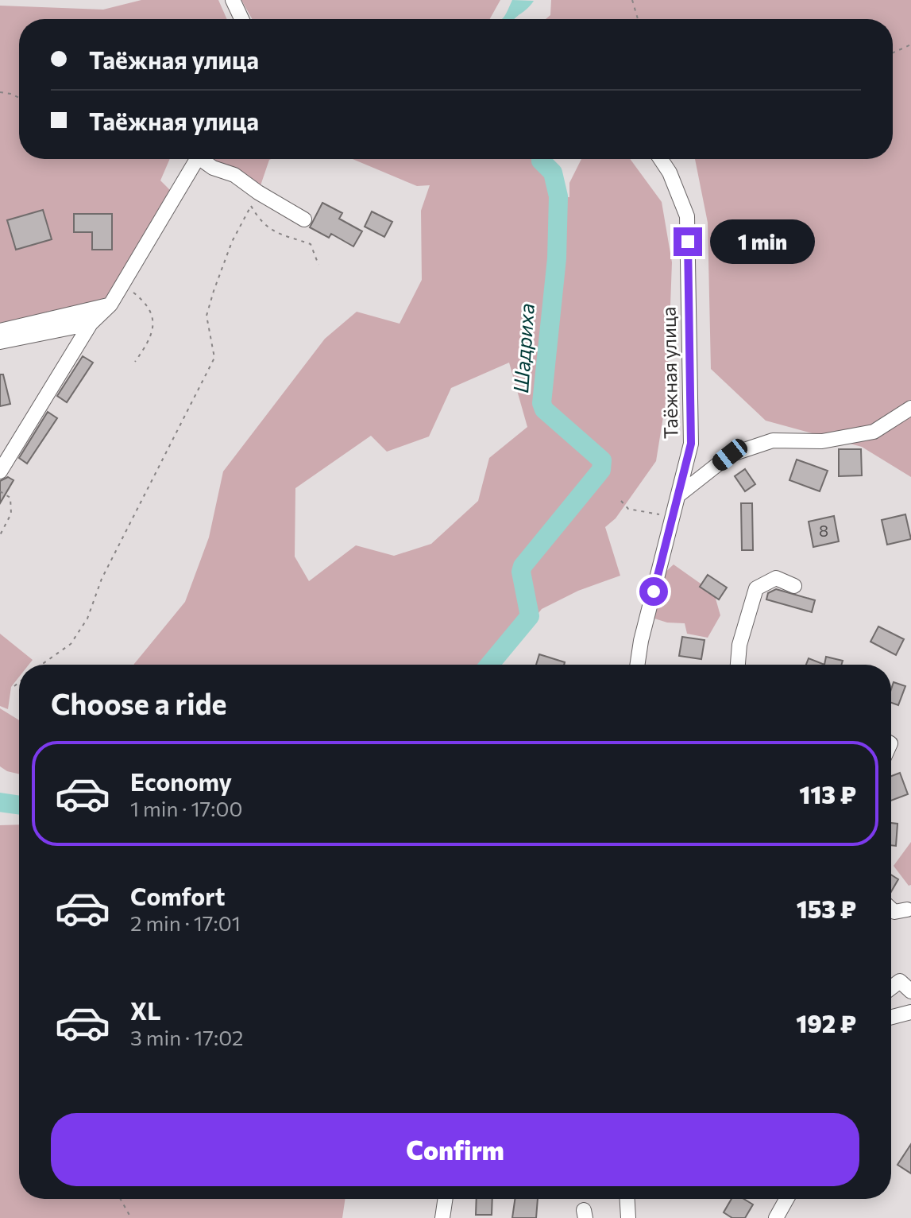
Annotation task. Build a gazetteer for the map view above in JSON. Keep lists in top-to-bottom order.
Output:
{
  "streets": {
    "street": ["Таёжная улица"]
  },
  "water": ["Шадриха"],
  "house_numbers": ["8"],
  "page": {
    "banner": ["Таёжная улица", "Таёжная улица"],
    "bubble": "1 min",
    "heading": "Choose a ride",
    "list": [
      {
        "name": "Economy",
        "note": "1 min · 17:00",
        "value": "113 ₽"
      },
      {
        "name": "Comfort",
        "note": "2 min · 17:01",
        "value": "153 ₽"
      },
      {
        "name": "XL",
        "note": "3 min · 17:02",
        "value": "192 ₽"
      }
    ],
    "buttons": "Confirm"
  }
}
